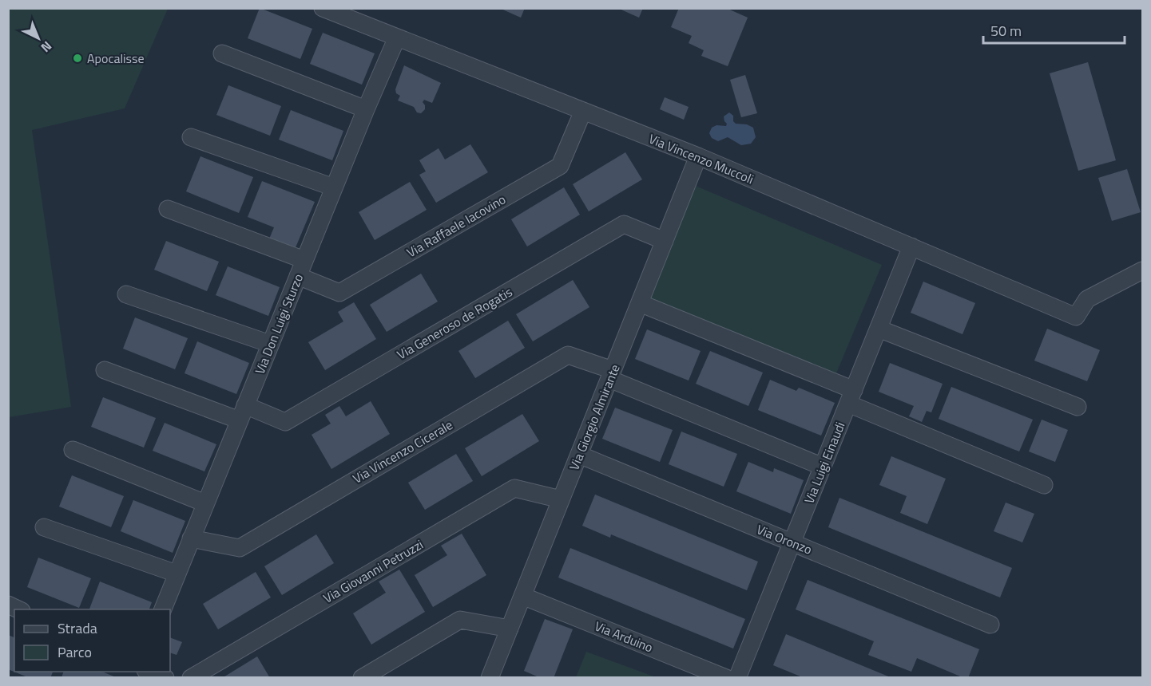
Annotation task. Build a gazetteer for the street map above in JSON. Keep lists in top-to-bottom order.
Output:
{
  "streets": {
    "street": [
      "Via Vincenzo Muccoli",
      "Via Raffaele Iacovino",
      "Via Generoso de Rogatis",
      "Via Don Luigi Sturzo",
      "Via Giorgio Almirante",
      "Via Vincenzo Cicerale",
      "Via Luigi Einaudi",
      "Via Oronzo",
      "Via Giovanni Petruzzi",
      "Via Arduino"
    ]
  },
  "crossings": [
    ["Via Vincenzo Muccoli", "Via Raffaele Iacovino"],
    ["Via Vincenzo Muccoli", "Via Don Luigi Sturzo"],
    ["Via Vincenzo Muccoli", "Via Giorgio Almirante"],
    ["Via Vincenzo Muccoli", "Via Luigi Einaudi"],
    ["Via Raffaele Iacovino", "Via Don Luigi Sturzo"],
    ["Via Generoso de Rogatis", "Via Don Luigi Sturzo"],
    ["Via Generoso de Rogatis", "Via Giorgio Almirante"],
    ["Via Don Luigi Sturzo", "Via Vincenzo Cicerale"],
    ["Via Giorgio Almirante", "Via Vincenzo Cicerale"],
    ["Via Giorgio Almirante", "Via Oronzo"],
    ["Via Giorgio Almirante", "Via Giovanni Petruzzi"],
    ["Via Giorgio Almirante", "Via Arduino"],
    ["Via Vincenzo Cicerale", "Via Luigi Einaudi"],
    ["Via Luigi Einaudi", "Via Oronzo"]
  ],
  "places": ["Apocalisse"],
  "legend": ["Strada", "Parco"],
  "scale_bar": "50 m",
  "north": "bottom right"
}
